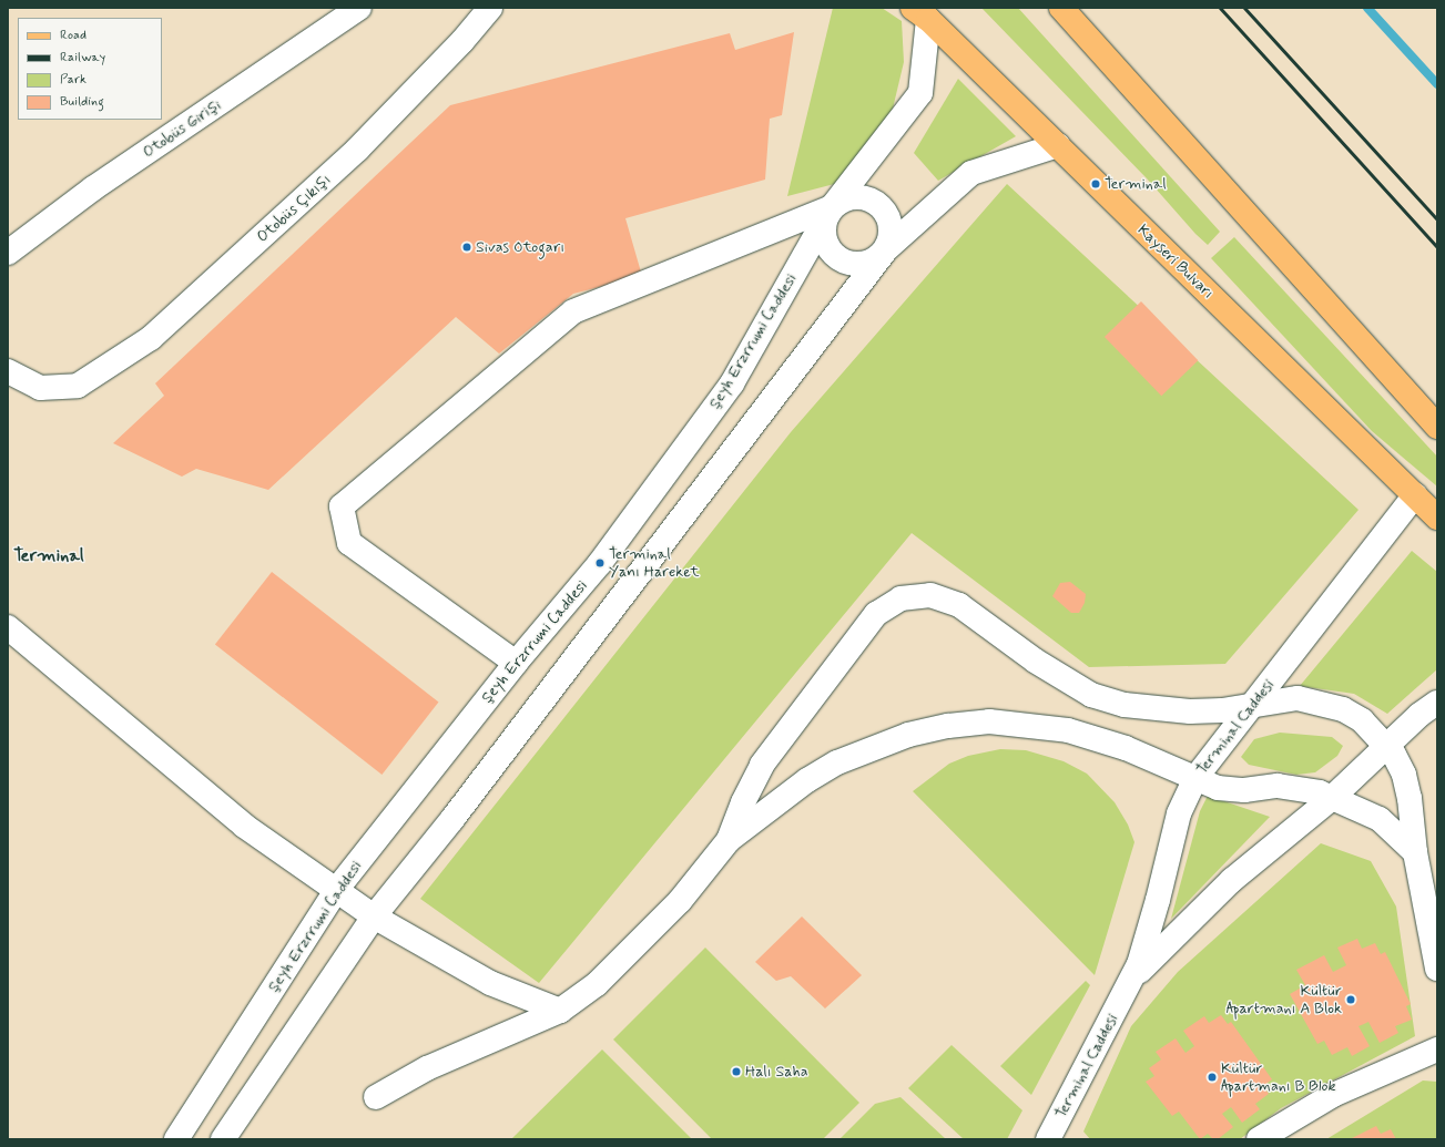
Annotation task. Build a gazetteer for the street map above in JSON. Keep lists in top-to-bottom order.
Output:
{
  "streets": {
    "main road": ["Kayseri Bulvarı"],
    "street": [
      "Otobüs Girişi",
      "Otobüs Çıkışı",
      "Şeyh Erzrrumi Caddesi",
      "Terminal Caddesi"
    ]
  },
  "crossings": [
    ["Kayseri Bulvarı", "Şeyh Erzrrumi Caddesi"],
    ["Kayseri Bulvarı", "Terminal Caddesi"]
  ],
  "districts": ["Terminal"],
  "places": [
    "Terminal",
    "Sivas Otogarı",
    "Terminal Yanı Hareket",
    "Kültür Apartmanı A Blok",
    "Halı Saha",
    "Kültür Apartmanı B Blok"
  ],
  "legend": [
    "Road",
    "Railway",
    "Park",
    "Building"
  ]
}
